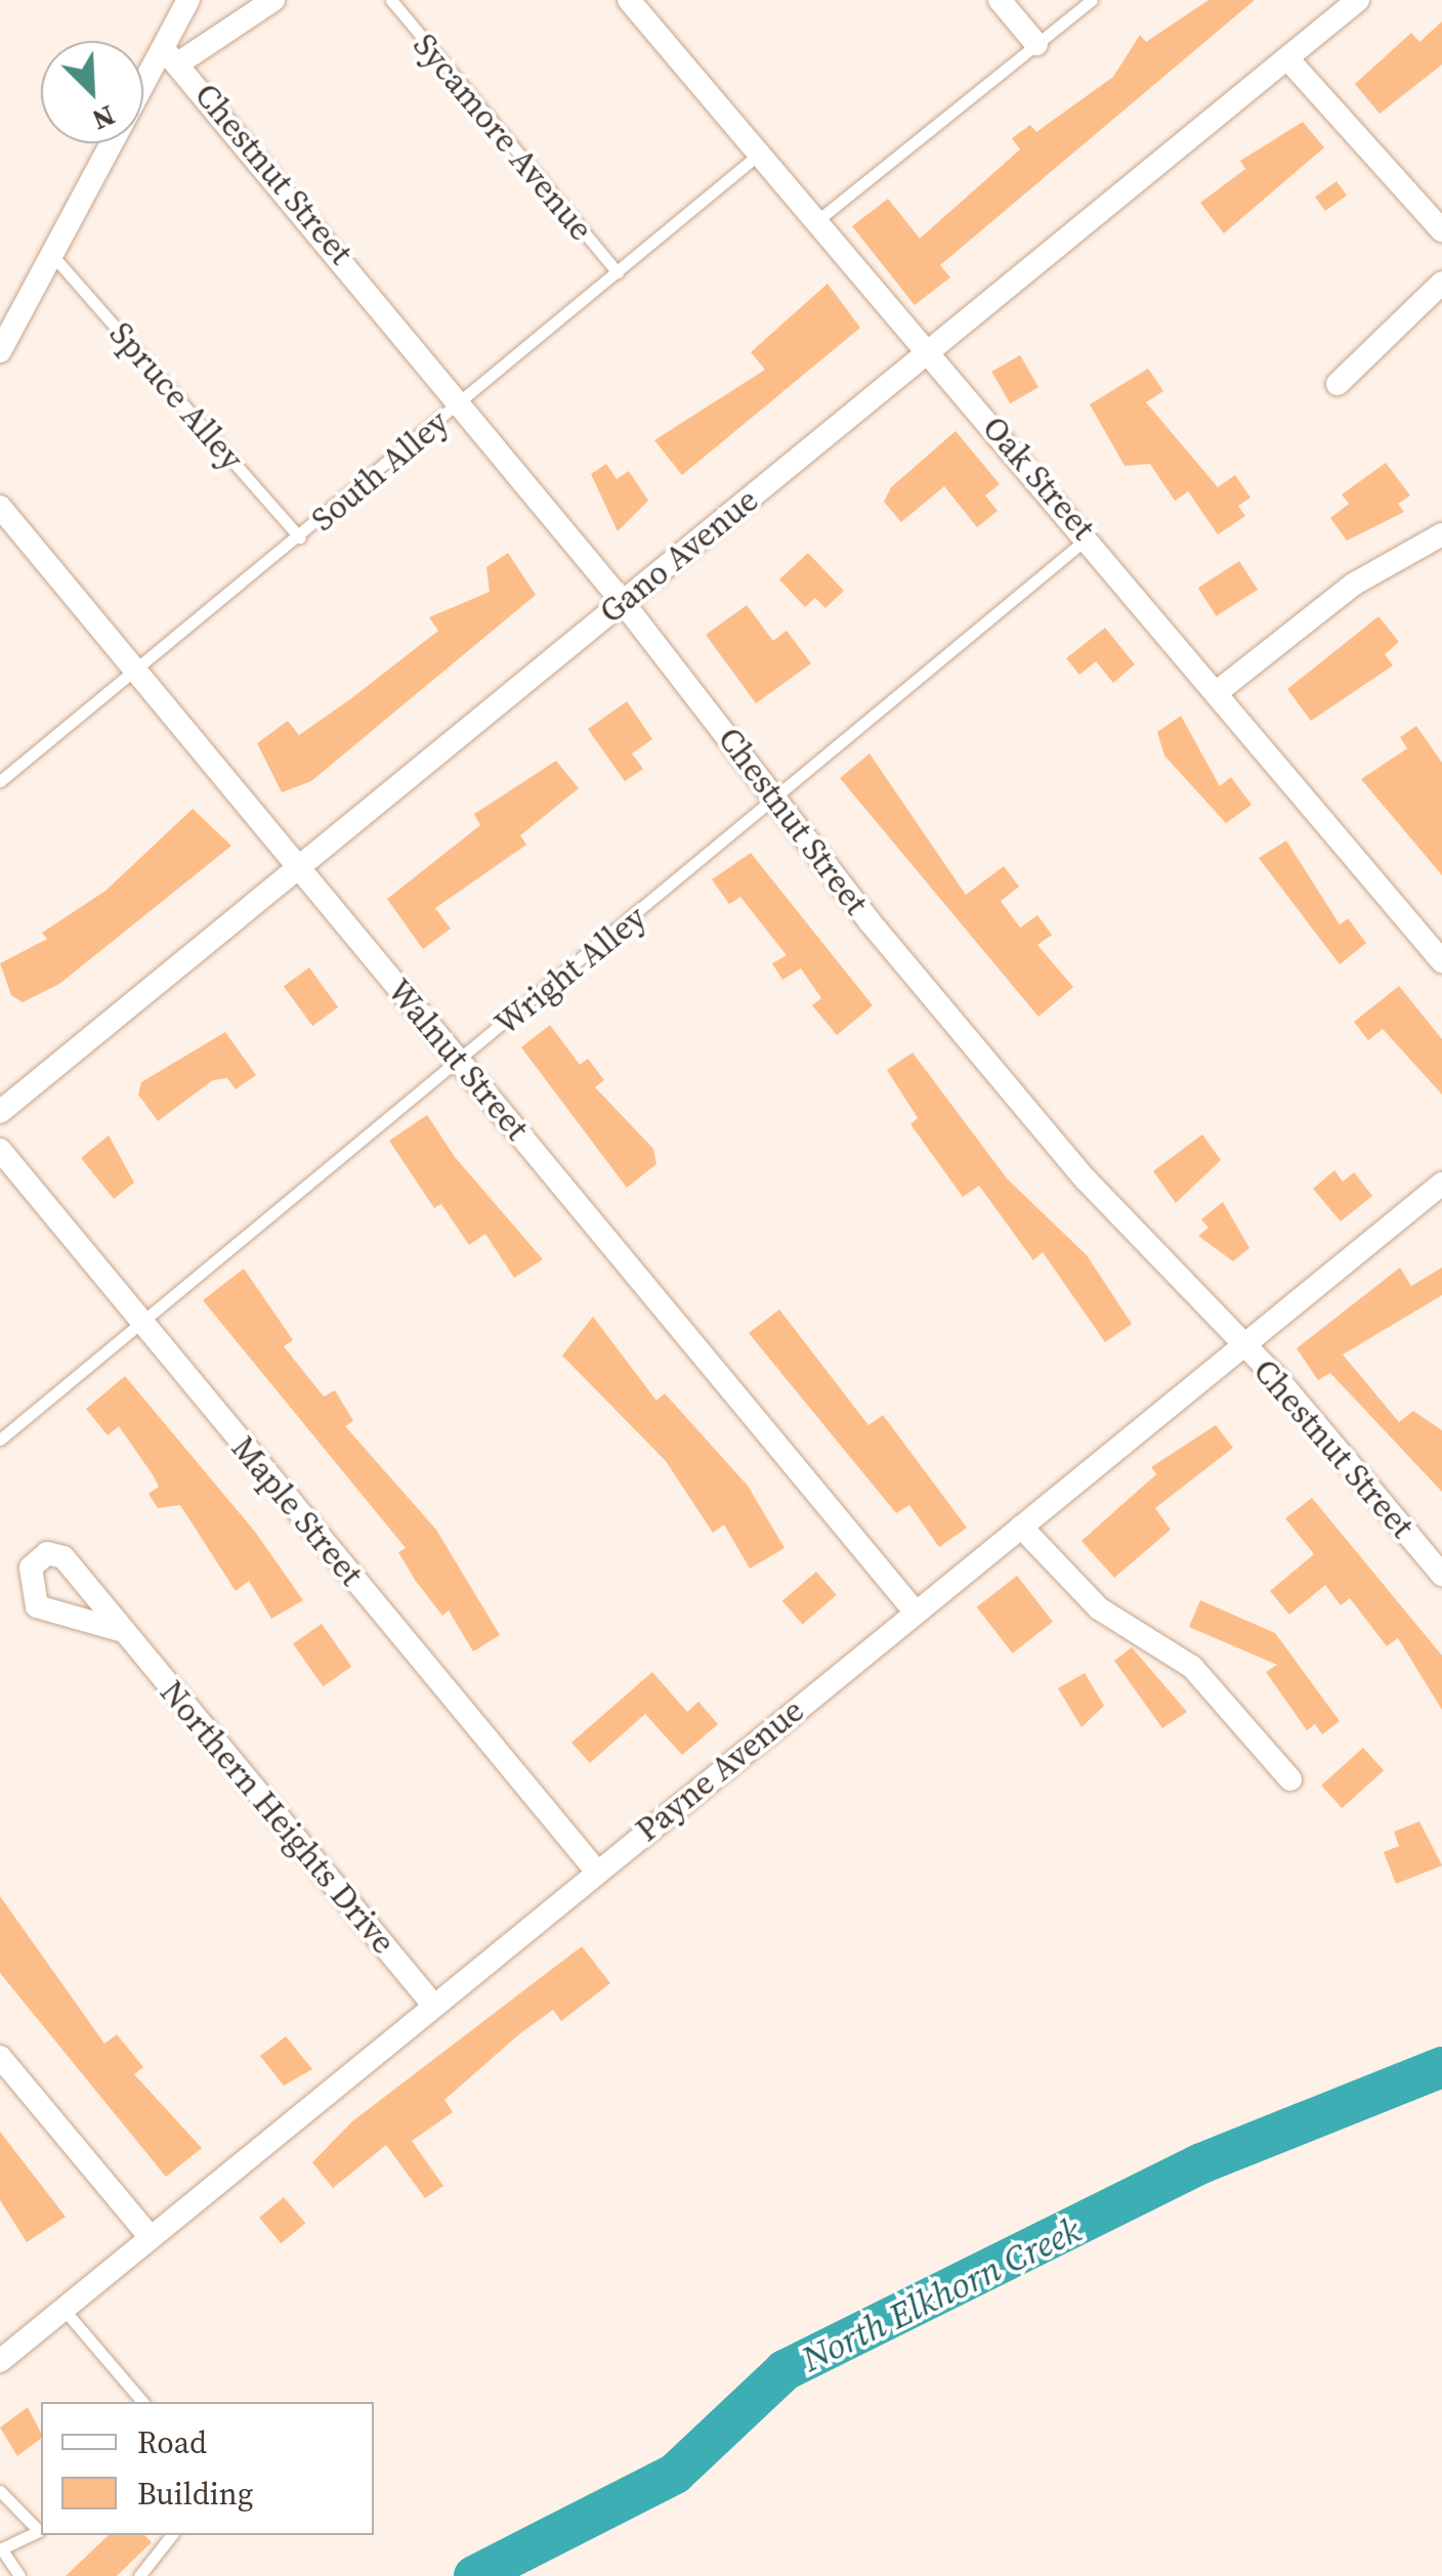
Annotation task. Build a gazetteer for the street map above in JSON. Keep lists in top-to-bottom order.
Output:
{
  "streets": {
    "street": [
      "Chestnut Street",
      "Oak Street",
      "Gano Avenue",
      "Walnut Street",
      "Maple Street",
      "Payne Avenue",
      "Northern Heights Drive"
    ],
    "lane": [
      "Sycamore Avenue",
      "Spruce Alley",
      "South Alley",
      "Wright Alley"
    ]
  },
  "crossings": [
    ["Sycamore Avenue", "South Alley"],
    ["Chestnut Street", "South Alley"],
    ["Chestnut Street", "Gano Avenue"],
    ["Chestnut Street", "Wright Alley"],
    ["Chestnut Street", "Payne Avenue"],
    ["Spruce Alley", "South Alley"],
    ["South Alley", "Oak Street"],
    ["South Alley", "Walnut Street"],
    ["Oak Street", "Gano Avenue"],
    ["Oak Street", "Wright Alley"],
    ["Gano Avenue", "Walnut Street"],
    ["Wright Alley", "Walnut Street"],
    ["Wright Alley", "Maple Street"],
    ["Walnut Street", "Payne Avenue"],
    ["Maple Street", "Payne Avenue"],
    ["Payne Avenue", "Northern Heights Drive"]
  ],
  "water": ["North Elkhorn Creek"],
  "legend": ["Road", "Building"],
  "north": "bottom right"
}
